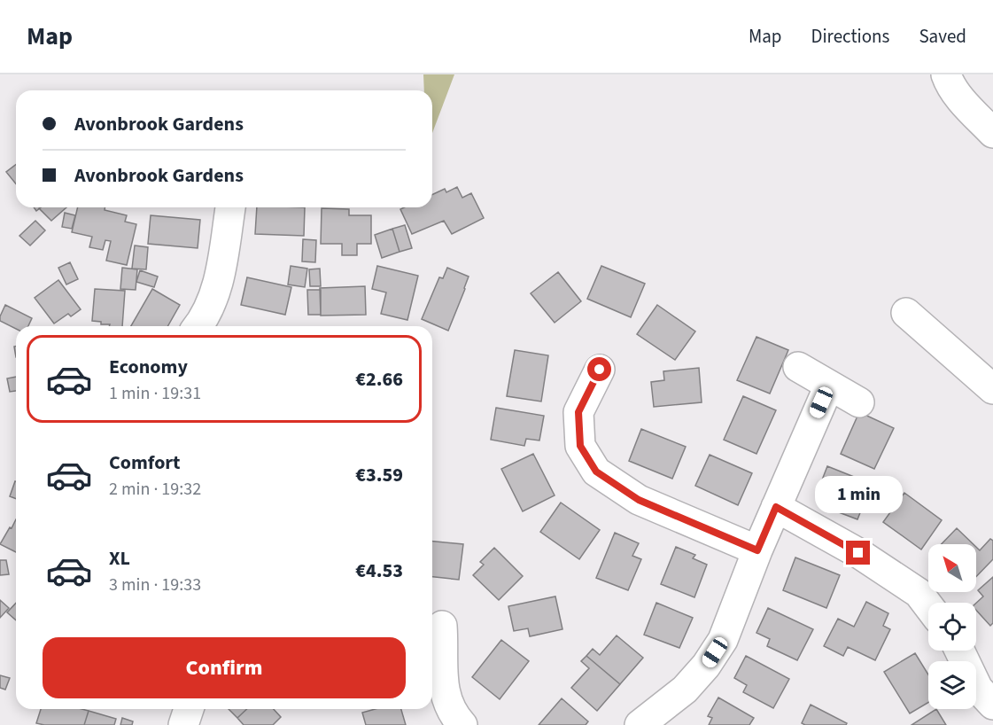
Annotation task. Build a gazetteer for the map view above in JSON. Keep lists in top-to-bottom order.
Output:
{
  "north": "top left",
  "page": {
    "header": "Map",
    "nav": ["Map", "Directions", "Saved"],
    "banner": ["Avonbrook Gardens", "Avonbrook Gardens"],
    "list": [
      {
        "name": "Economy",
        "note": "1 min · 19:31",
        "value": "€2.66"
      },
      {
        "name": "Comfort",
        "note": "2 min · 19:32",
        "value": "€3.59"
      },
      {
        "name": "XL",
        "note": "3 min · 19:33",
        "value": "€4.53"
      }
    ],
    "bubble": "1 min",
    "buttons": "Confirm"
  }
}
